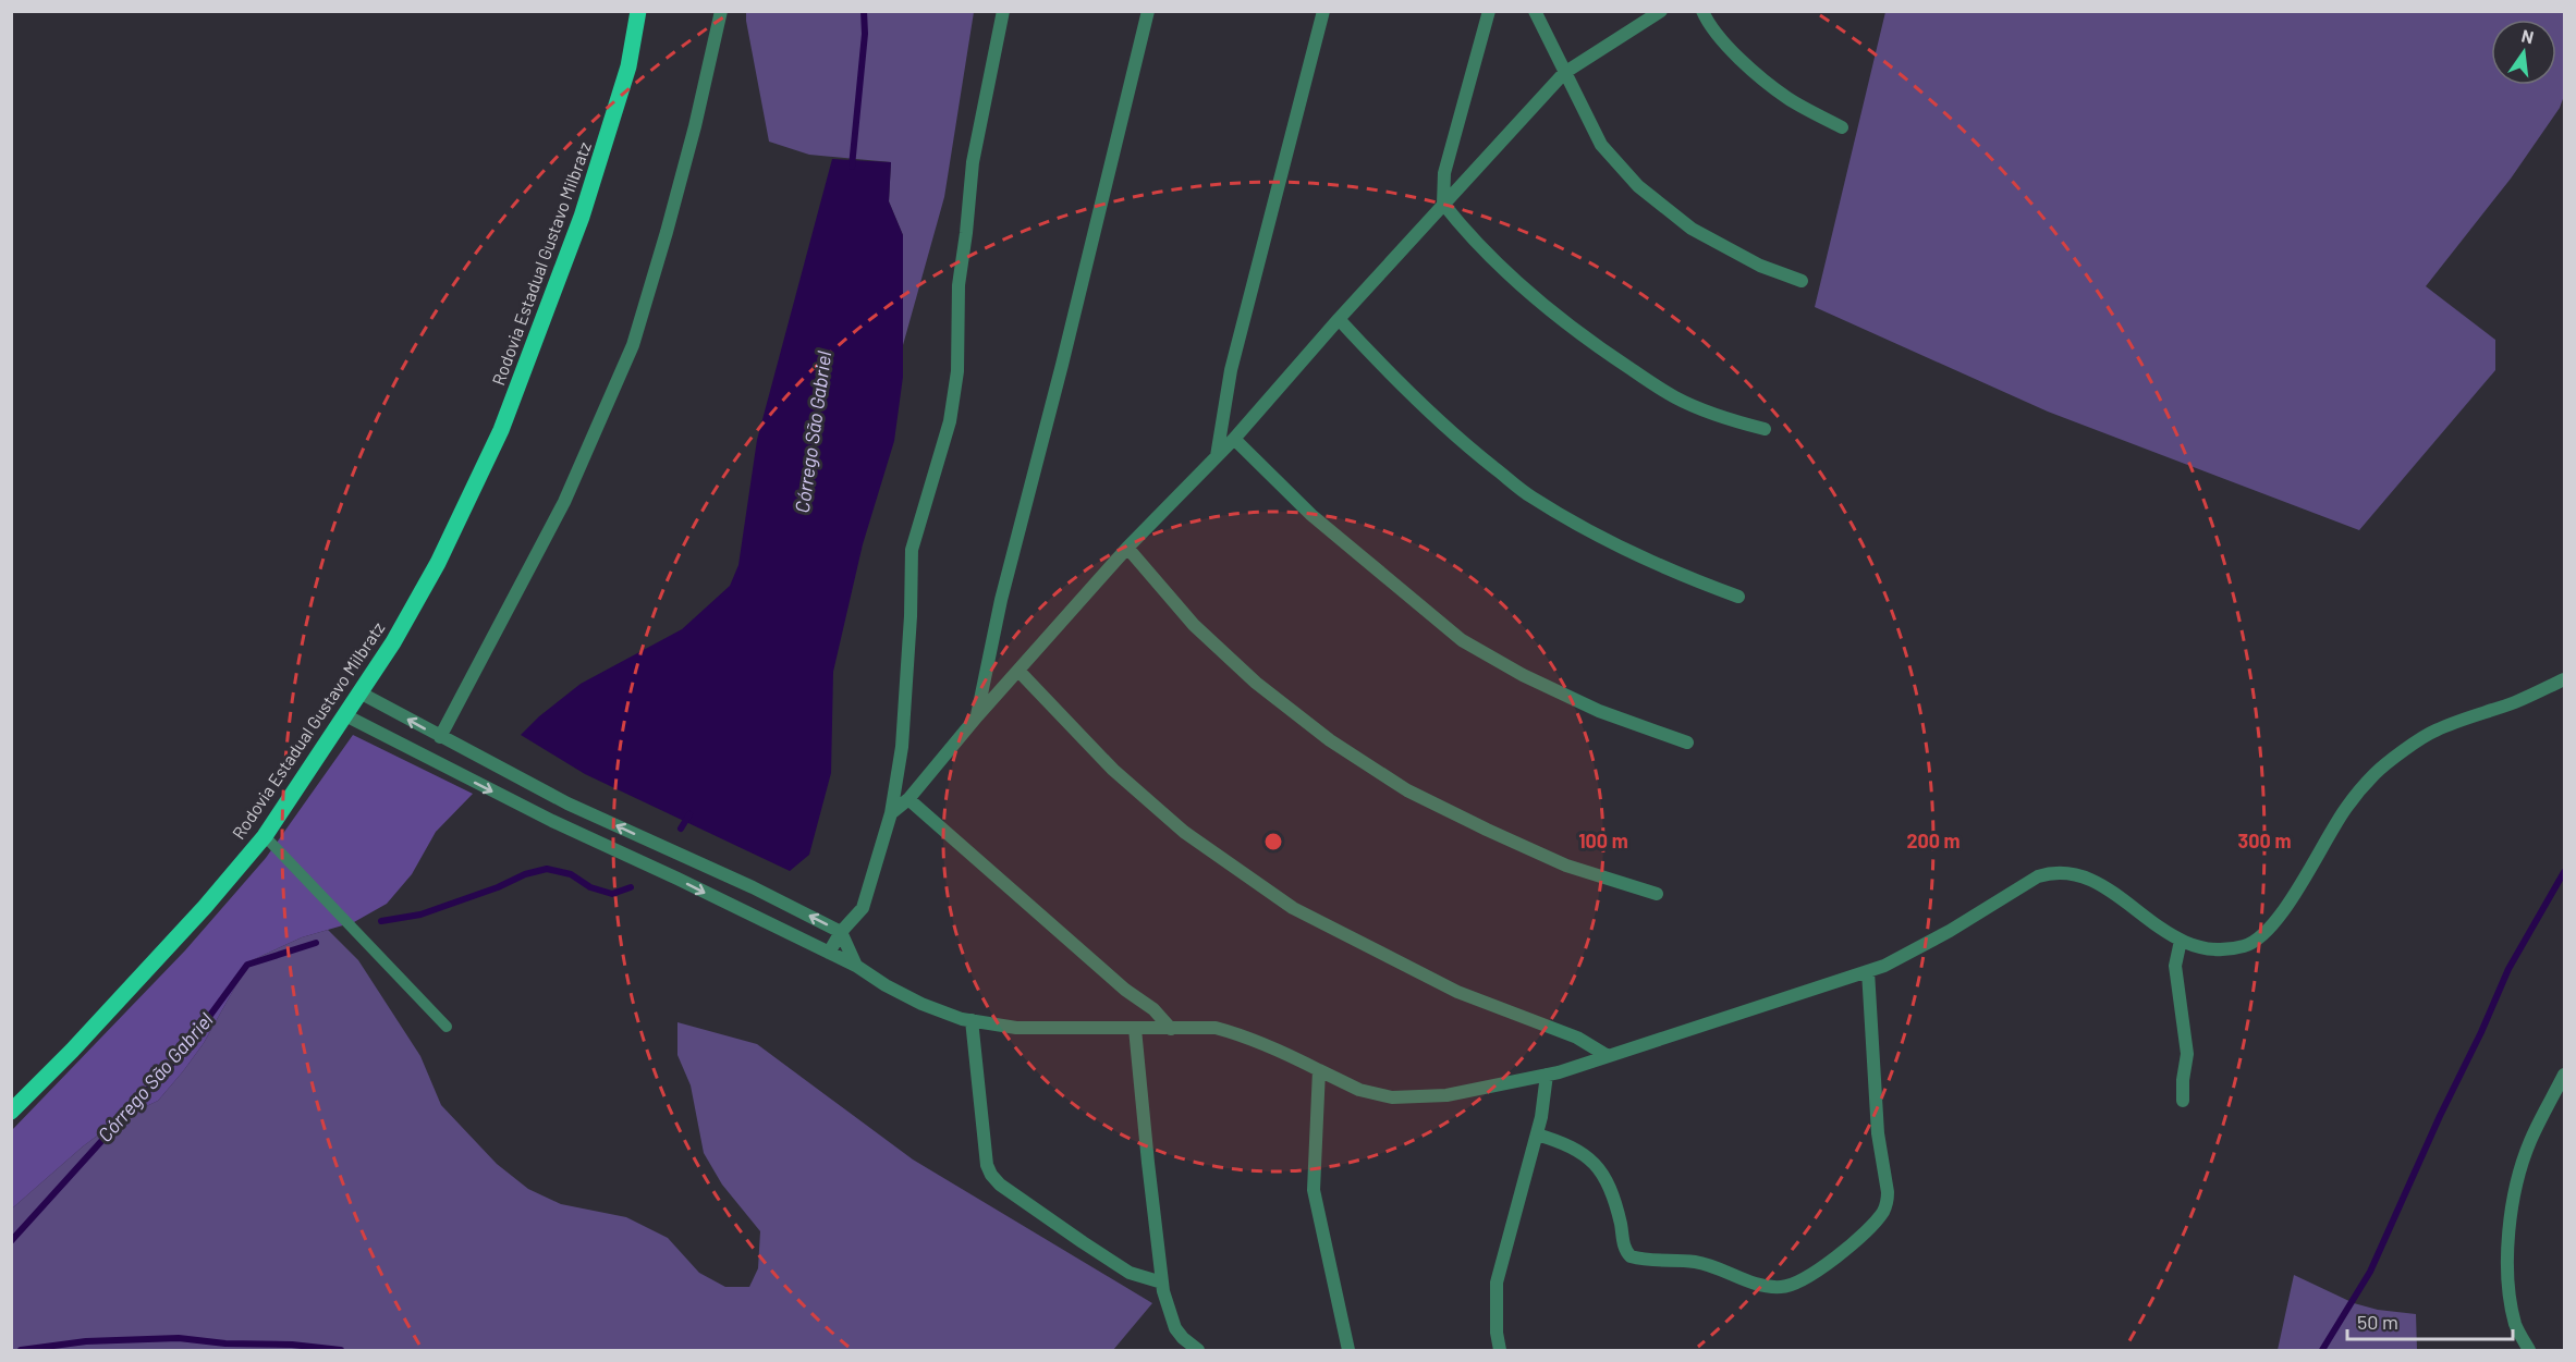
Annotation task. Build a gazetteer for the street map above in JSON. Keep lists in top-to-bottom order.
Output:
{
  "streets": {
    "main road": ["Rodovia Estadual Gustavo Milbratz"]
  },
  "water": ["Córrego São Gabriel"],
  "scale_bar": "50 m",
  "north": "top",
  "rings": ["100 m", "200 m", "300 m"]
}
